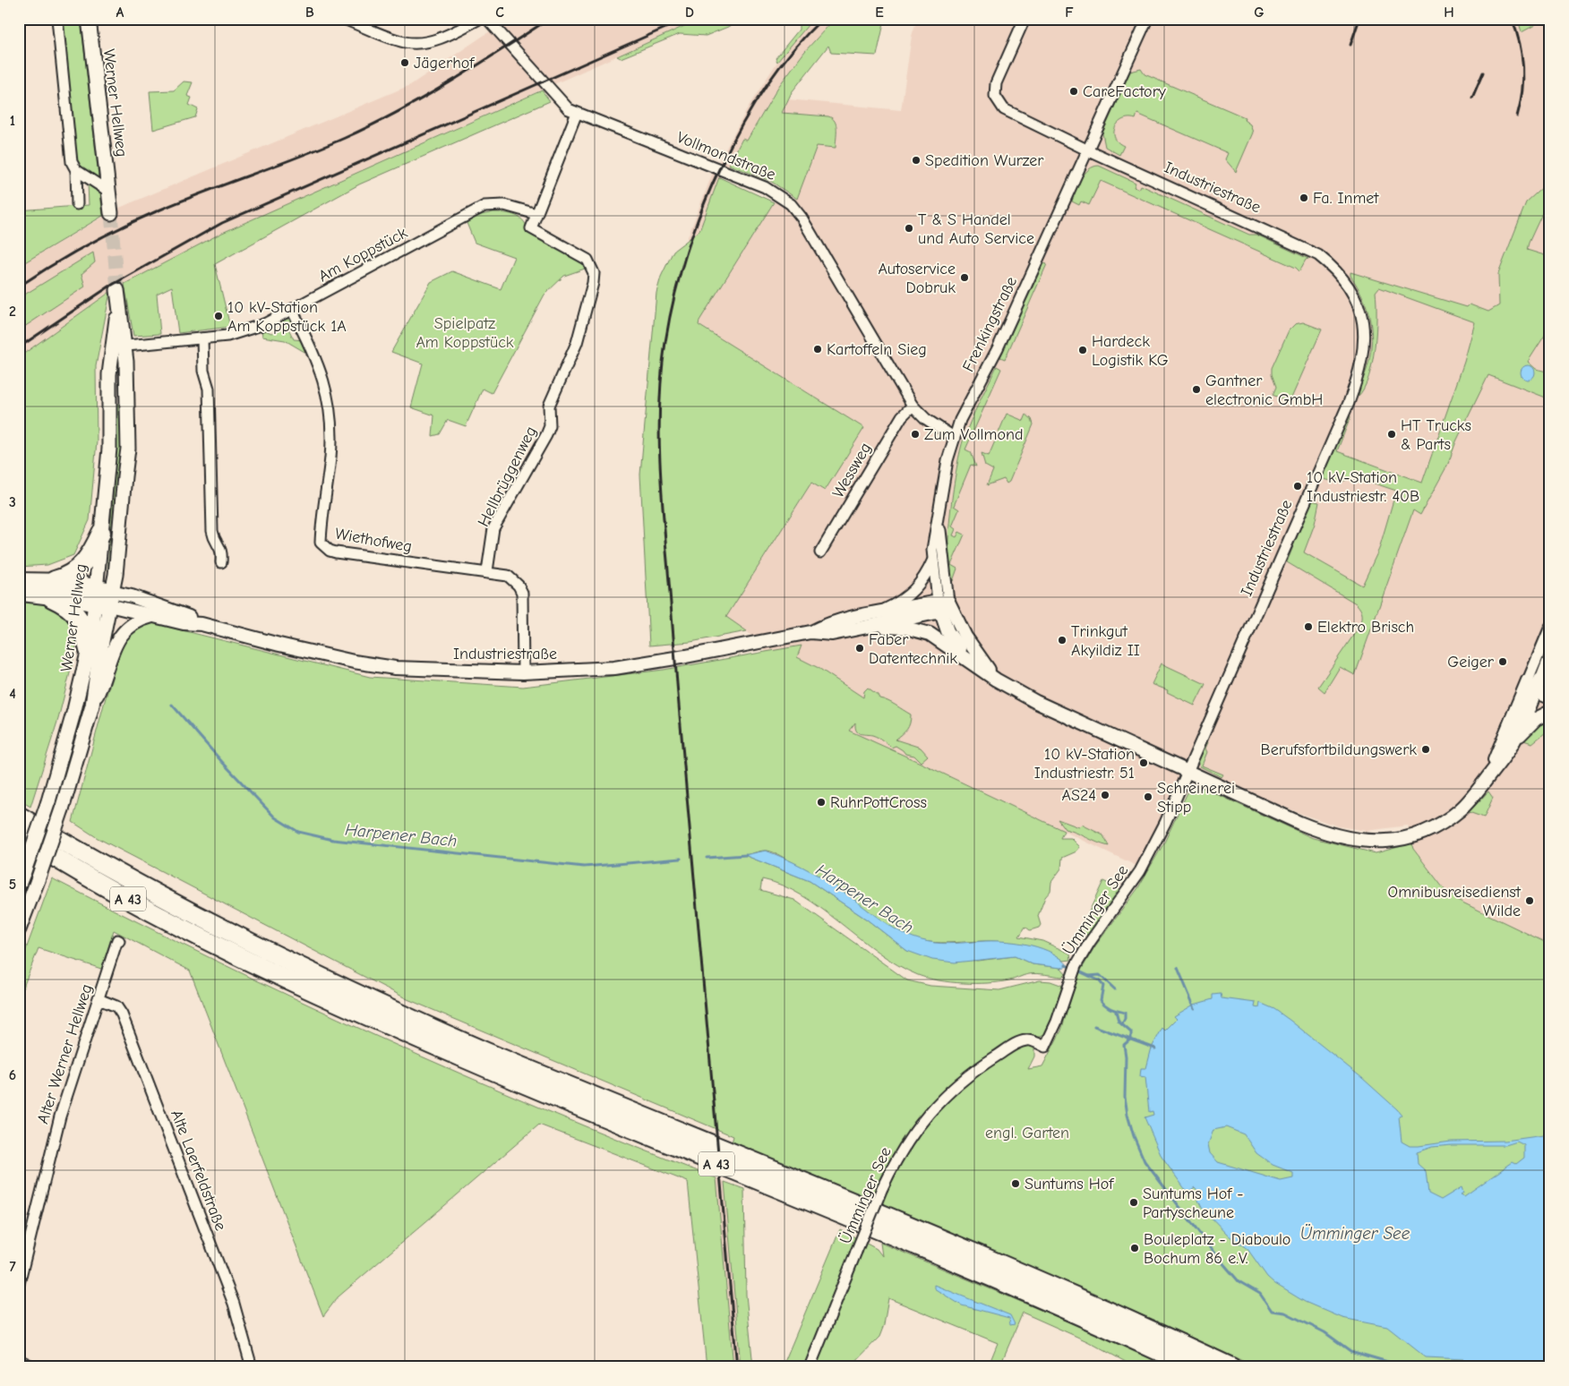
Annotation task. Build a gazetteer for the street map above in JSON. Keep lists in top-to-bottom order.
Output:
{
  "streets": {
    "highway": ["A 43"],
    "main road": ["Werner Hellweg"],
    "street": [
      "Vollmondstraße",
      "Industriestraße",
      "Am Koppstück",
      "Frenkingstraße",
      "Wessweg",
      "Hellbrüggenweg",
      "Wiethofweg",
      "Ümminger See",
      "Alter Werner Hellweg",
      "Alte Laerfeldstraße"
    ]
  },
  "crossings": [
    ["Werner Hellweg", "Industriestraße"],
    ["Werner Hellweg", "Am Koppstück"],
    ["Vollmondstraße", "Frenkingstraße"],
    ["Vollmondstraße", "Wessweg"],
    ["Industriestraße", "Frenkingstraße"],
    ["Industriestraße", "Wiethofweg"],
    ["Industriestraße", "Ümminger See"],
    ["Am Koppstück", "Hellbrüggenweg"],
    ["Am Koppstück", "Wiethofweg"],
    ["Hellbrüggenweg", "Wiethofweg"],
    ["Alter Werner Hellweg", "Alte Laerfeldstraße"]
  ],
  "water": ["Harpener Bach", "Ümminger See"],
  "parks": ["Spielpatz Am Koppstück", "engl. Garten"],
  "places": [
    "Jägerhof",
    "CareFactory",
    "Spedition Wurzer",
    "Fa. Inmet",
    "T & S Handel und Auto Service",
    "Autoservice Dobruk",
    "10 kV-Station Am Koppstück 1A",
    "Kartoffeln Sieg",
    "Hardeck Logistik KG",
    "Gantner electronic GmbH",
    "Zum Vollmond",
    "HT Trucks & Parts",
    "10 kV-Station Industriestr. 40B",
    "Elektro Brisch",
    "Trinkgut Akyildiz II",
    "Faber Datentechnik",
    "Geiger",
    "Berufsfortbildungswerk",
    "10 kV-Station Industriestr. 51",
    "AS24",
    "Schreinerei Stipp",
    "RuhrPottCross",
    "Omnibusreisedienst Wilde",
    "Suntums Hof",
    "Suntums Hof - Partyscheune",
    "Bouleplatz - Diaboulo Bochum 86 e.V."
  ],
  "grid": {
    "columns": [
      "A",
      "B",
      "C",
      "D",
      "E",
      "F",
      "G",
      "H"
    ],
    "rows": [
      "1",
      "2",
      "3",
      "4",
      "5",
      "6",
      "7"
    ]
  }
}
